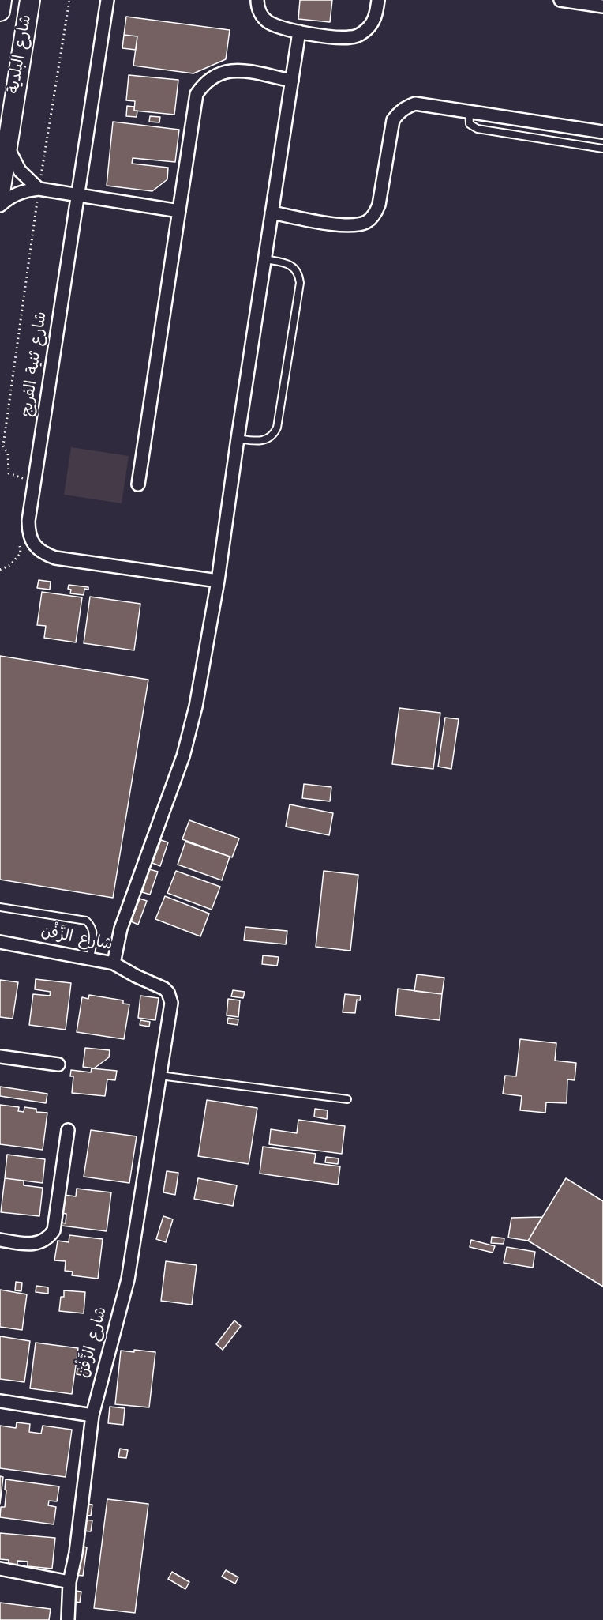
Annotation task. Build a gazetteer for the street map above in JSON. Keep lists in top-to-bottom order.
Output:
{
  "streets": {
    "main road": ["شارع البلدية"],
    "street": ["شارع ثنية الفريج", "شارع الزَّفْن"]
  }
}
